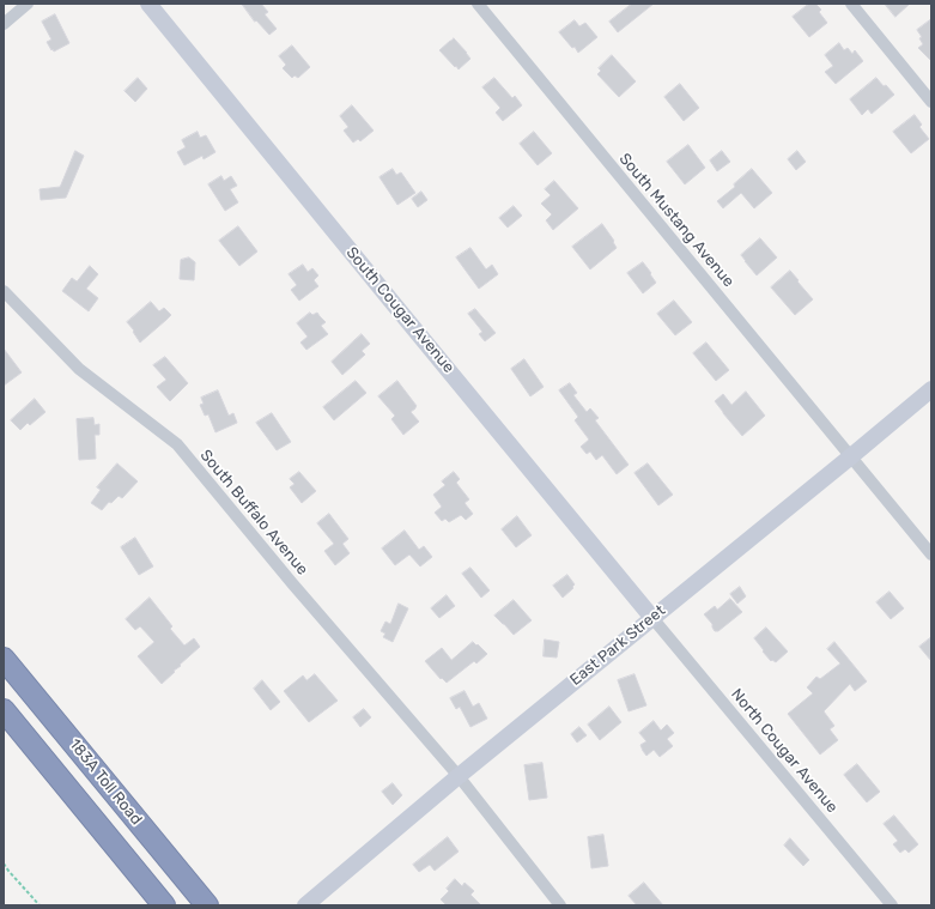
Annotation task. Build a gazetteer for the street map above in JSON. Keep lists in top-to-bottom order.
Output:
{
  "streets": {
    "highway": ["183A Toll Road"],
    "street": [
      "South Mustang Avenue",
      "South Cougar Avenue",
      "South Buffalo Avenue",
      "East Park Street",
      "North Cougar Avenue"
    ]
  },
  "crossings": [
    ["South Mustang Avenue", "East Park Street"],
    ["South Cougar Avenue", "East Park Street"],
    ["South Cougar Avenue", "North Cougar Avenue"],
    ["South Buffalo Avenue", "East Park Street"],
    ["East Park Street", "North Cougar Avenue"]
  ]
}
